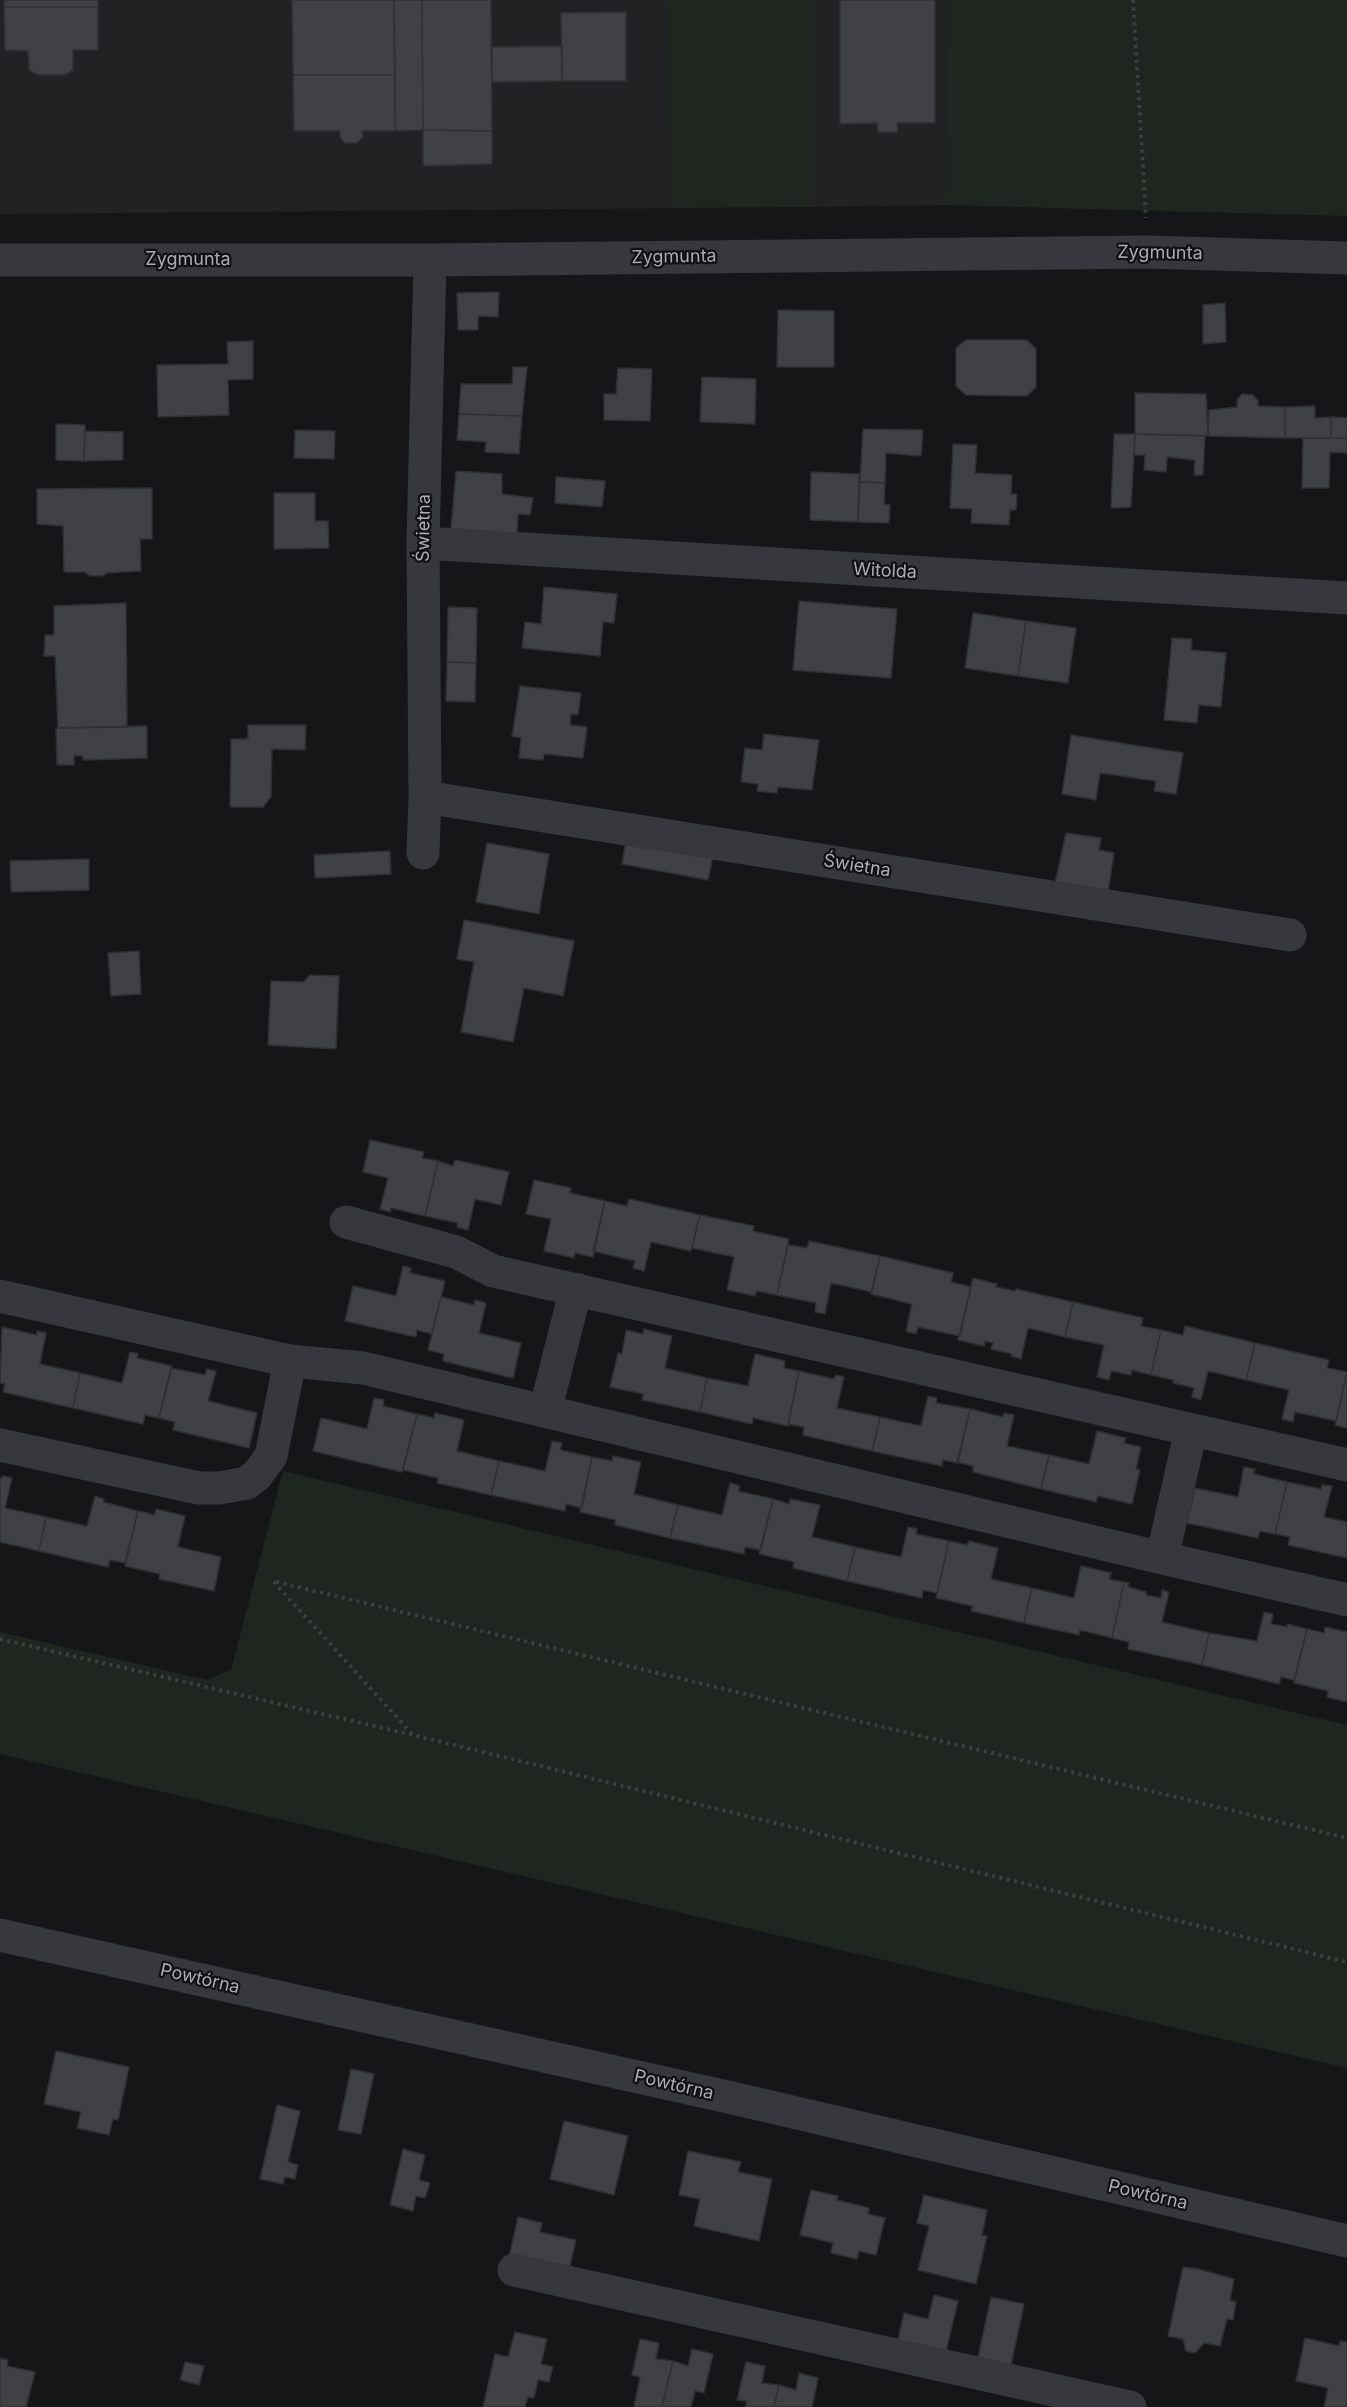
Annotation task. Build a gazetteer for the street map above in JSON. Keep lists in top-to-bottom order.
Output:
{
  "streets": {
    "street": [
      "Zygmunta",
      "Świetna",
      "Witolda",
      "Powtórna"
    ]
  },
  "crossings": [
    ["Zygmunta", "Świetna"],
    ["Świetna", "Witolda"]
  ]
}
